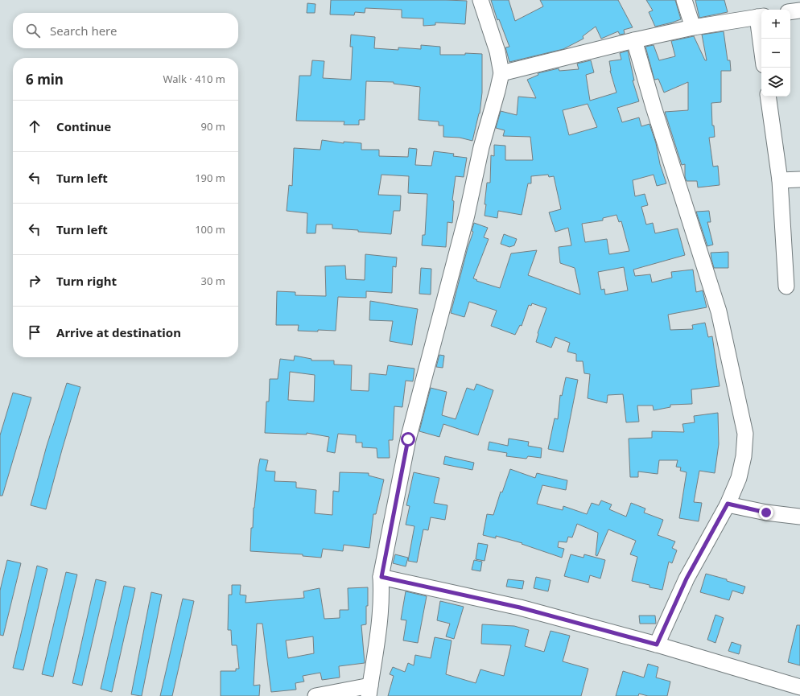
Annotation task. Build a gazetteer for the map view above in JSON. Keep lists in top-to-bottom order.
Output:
{
  "page": {
    "map_buttons": ["+", "−"],
    "search": "Search here",
    "heading": ["6 min", "Walk · 410 m"],
    "list": [
      ["Continue", "90 m"],
      ["Turn left", "190 m"],
      ["Turn left", "100 m"],
      ["Turn right", "30 m"],
      "Arrive at destination"
    ]
  }
}
